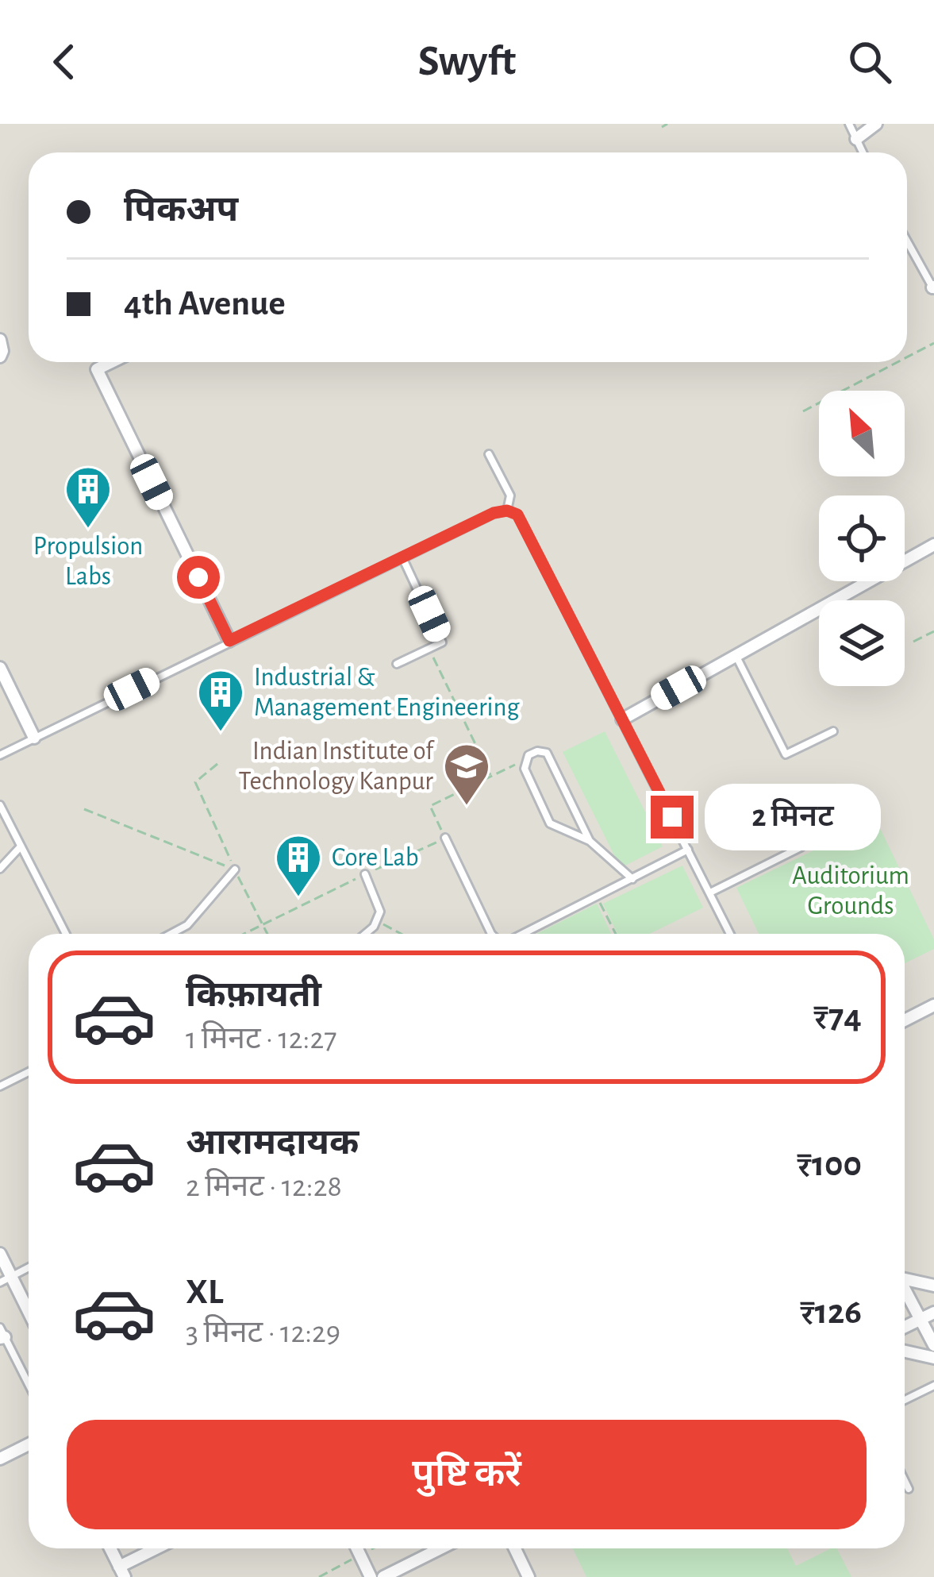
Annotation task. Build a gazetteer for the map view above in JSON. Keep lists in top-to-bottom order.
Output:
{
  "parks": ["Auditorium Grounds"],
  "places": {
    "building": ["Propulsion Labs", "Industrial & Management Engineering", "Core Lab"],
    "school or university": ["Indian Institute of Technology Kanpur"]
  },
  "north": "top left",
  "page": {
    "header": "Swyft",
    "banner": ["पिकअप", "4th Avenue"],
    "bubble": "2 मिनट",
    "list": [
      {
        "name": "किफ़ायती",
        "note": "1 मिनट · 12:27",
        "value": "₹74"
      },
      {
        "name": "आरामदायक",
        "note": "2 मिनट · 12:28",
        "value": "₹100"
      },
      {
        "name": "XL",
        "note": "3 मिनट · 12:29",
        "value": "₹126"
      }
    ],
    "buttons": "पुष्टि करें"
  }
}
